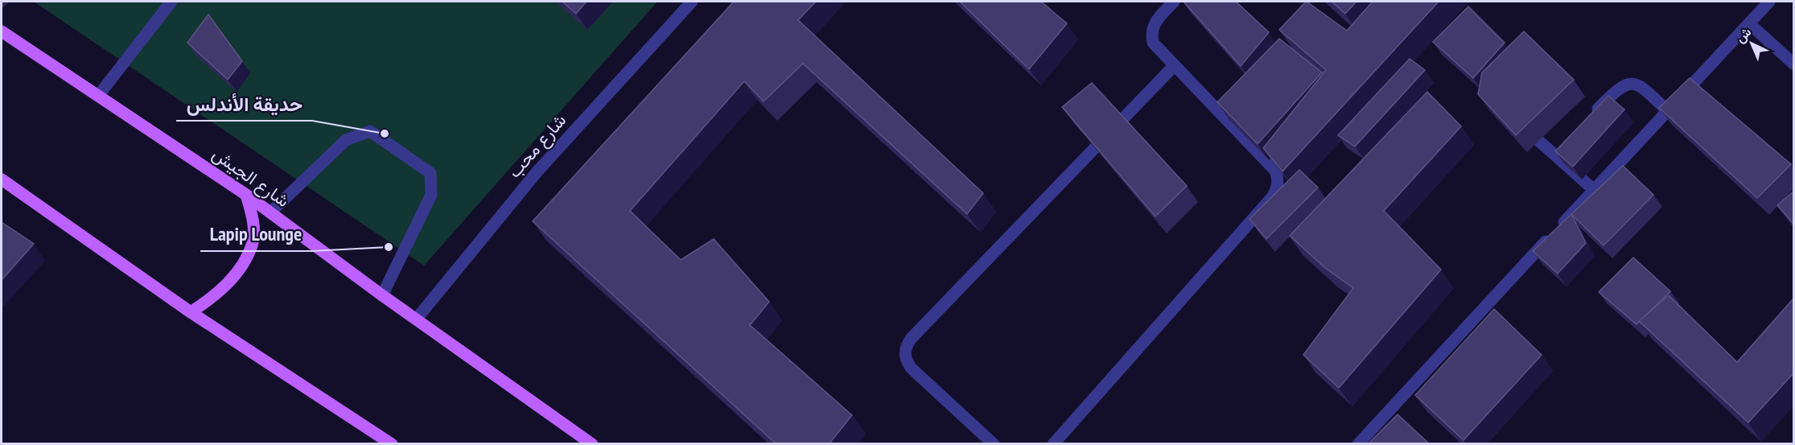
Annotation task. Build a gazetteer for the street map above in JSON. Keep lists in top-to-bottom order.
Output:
{
  "streets": {
    "main road": ["شارع الجيش"],
    "street": ["شارع محب"]
  },
  "crossings": [
    ["شارع محب", "شارع الجيش"]
  ],
  "places": ["حديقة الأندلس", "Lapip Lounge"],
  "north": "top left"
}
